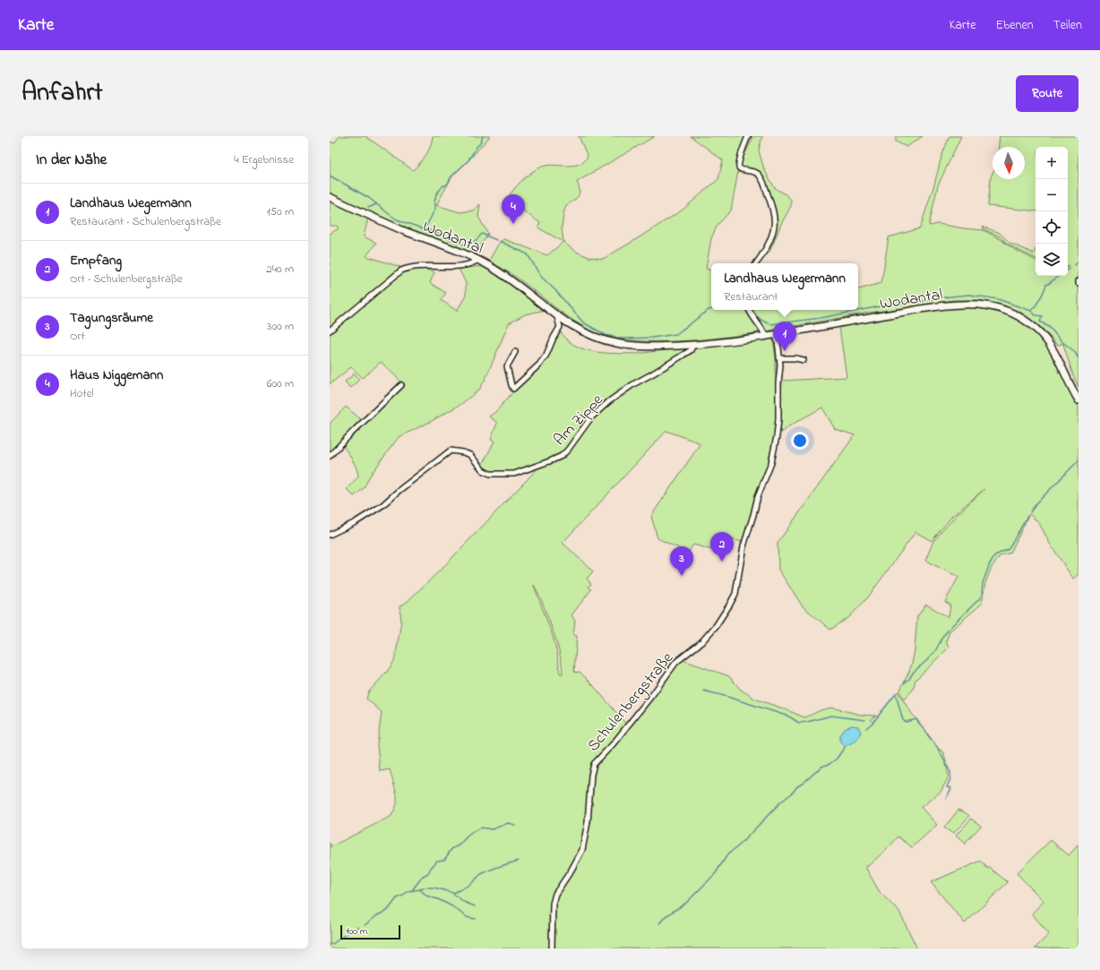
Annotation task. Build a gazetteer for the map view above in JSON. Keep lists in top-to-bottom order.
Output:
{
  "streets": {
    "main road": ["Wodantal"],
    "street": ["Am Zippe", "Schulenbergstraße"]
  },
  "crossings": [
    ["Wodantal", "Am Zippe"],
    ["Wodantal", "Schulenbergstraße"]
  ],
  "scale_bar": "100 m",
  "north": "bottom",
  "page": {
    "header": "Karte",
    "nav": ["Karte", "Ebenen", "Teilen"],
    "title": "Anfahrt",
    "buttons": "Route",
    "heading": ["In der Nähe", "4 Ergebnisse"],
    "map_buttons": ["+", "−"],
    "list": [
      {
        "mark": "1",
        "name": "Landhaus Wegermann",
        "note": "Restaurant · Schulenbergstraße",
        "value": "150 m"
      },
      {
        "mark": "2",
        "name": "Empfang",
        "note": "Ort · Schulenbergstraße",
        "value": "240 m"
      },
      {
        "mark": "3",
        "name": "Tagungsräume",
        "note": "Ort",
        "value": "300 m"
      },
      {
        "mark": "4",
        "name": "Haus Niggemann",
        "note": "Hotel",
        "value": "600 m"
      }
    ],
    "pins": [
      "4",
      "1",
      "2",
      "3"
    ],
    "popup": ["Landhaus Wegermann", "Restaurant"],
    "scale": "100 m"
  }
}
